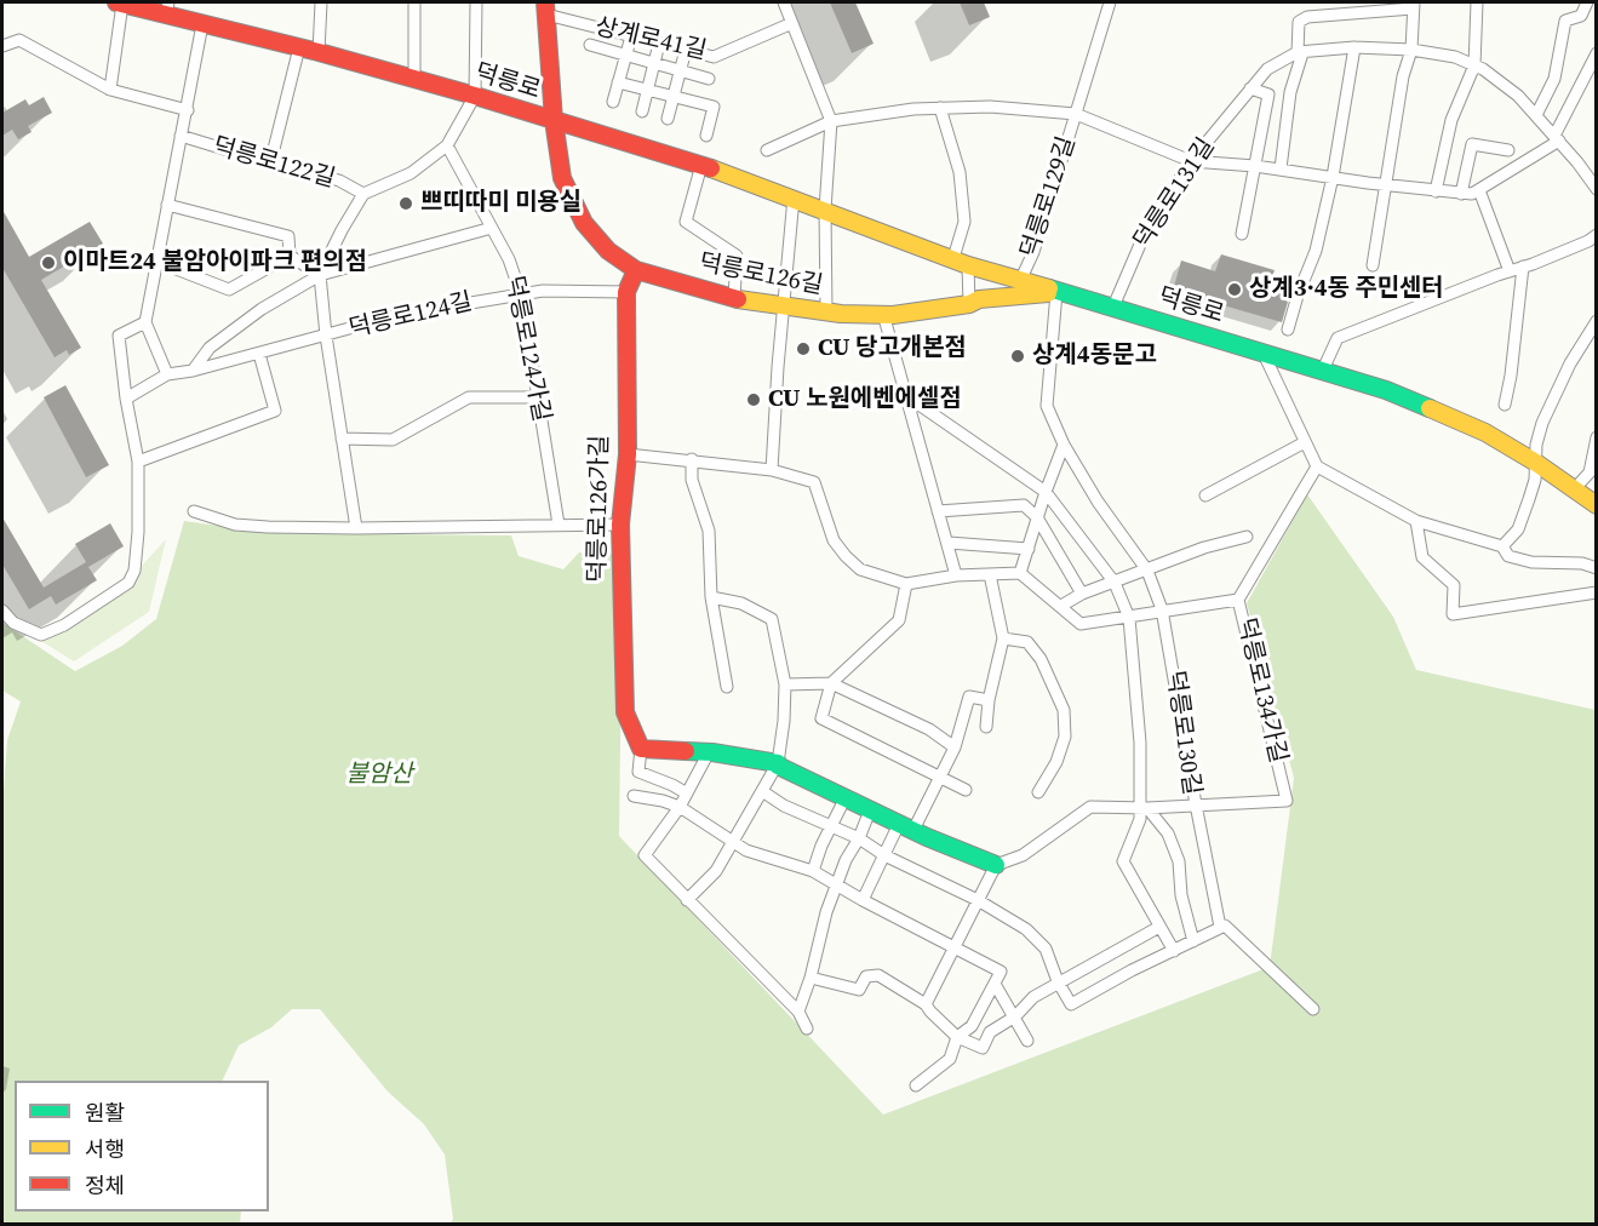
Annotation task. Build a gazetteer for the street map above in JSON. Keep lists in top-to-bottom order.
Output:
{
  "streets": {
    "main road": ["덕릉로", "덕릉로126길", "덕릉로126가길"],
    "street": [
      "상계로41길",
      "덕릉로122길",
      "덕릉로131길",
      "덕릉로129길",
      "덕릉로124길",
      "덕릉로124가길",
      "덕릉로134가길",
      "덕릉로130길"
    ]
  },
  "crossings": [
    ["상계로41길", "덕릉로126길"],
    ["덕릉로", "덕릉로122길"],
    ["덕릉로", "덕릉로131길"],
    ["덕릉로", "덕릉로129길"],
    ["덕릉로", "덕릉로126길"],
    ["덕릉로", "덕릉로130길"],
    ["덕릉로131길", "덕릉로129길"],
    ["덕릉로126길", "덕릉로126가길"],
    ["덕릉로126길", "덕릉로130길"],
    ["덕릉로124길", "덕릉로124가길"],
    ["덕릉로124길", "덕릉로126가길"],
    ["덕릉로134가길", "덕릉로130길"]
  ],
  "parks": ["불암산"],
  "places": [
    "쁘띠따미 미용실",
    "이마트24 불암아이파크 편의점",
    "상계3·4동 주민센터",
    "CU 당고개본점",
    "상계4동문고",
    "CU 노원에벤에셀점"
  ],
  "legend": ["원활", "서행", "정체"]
}
